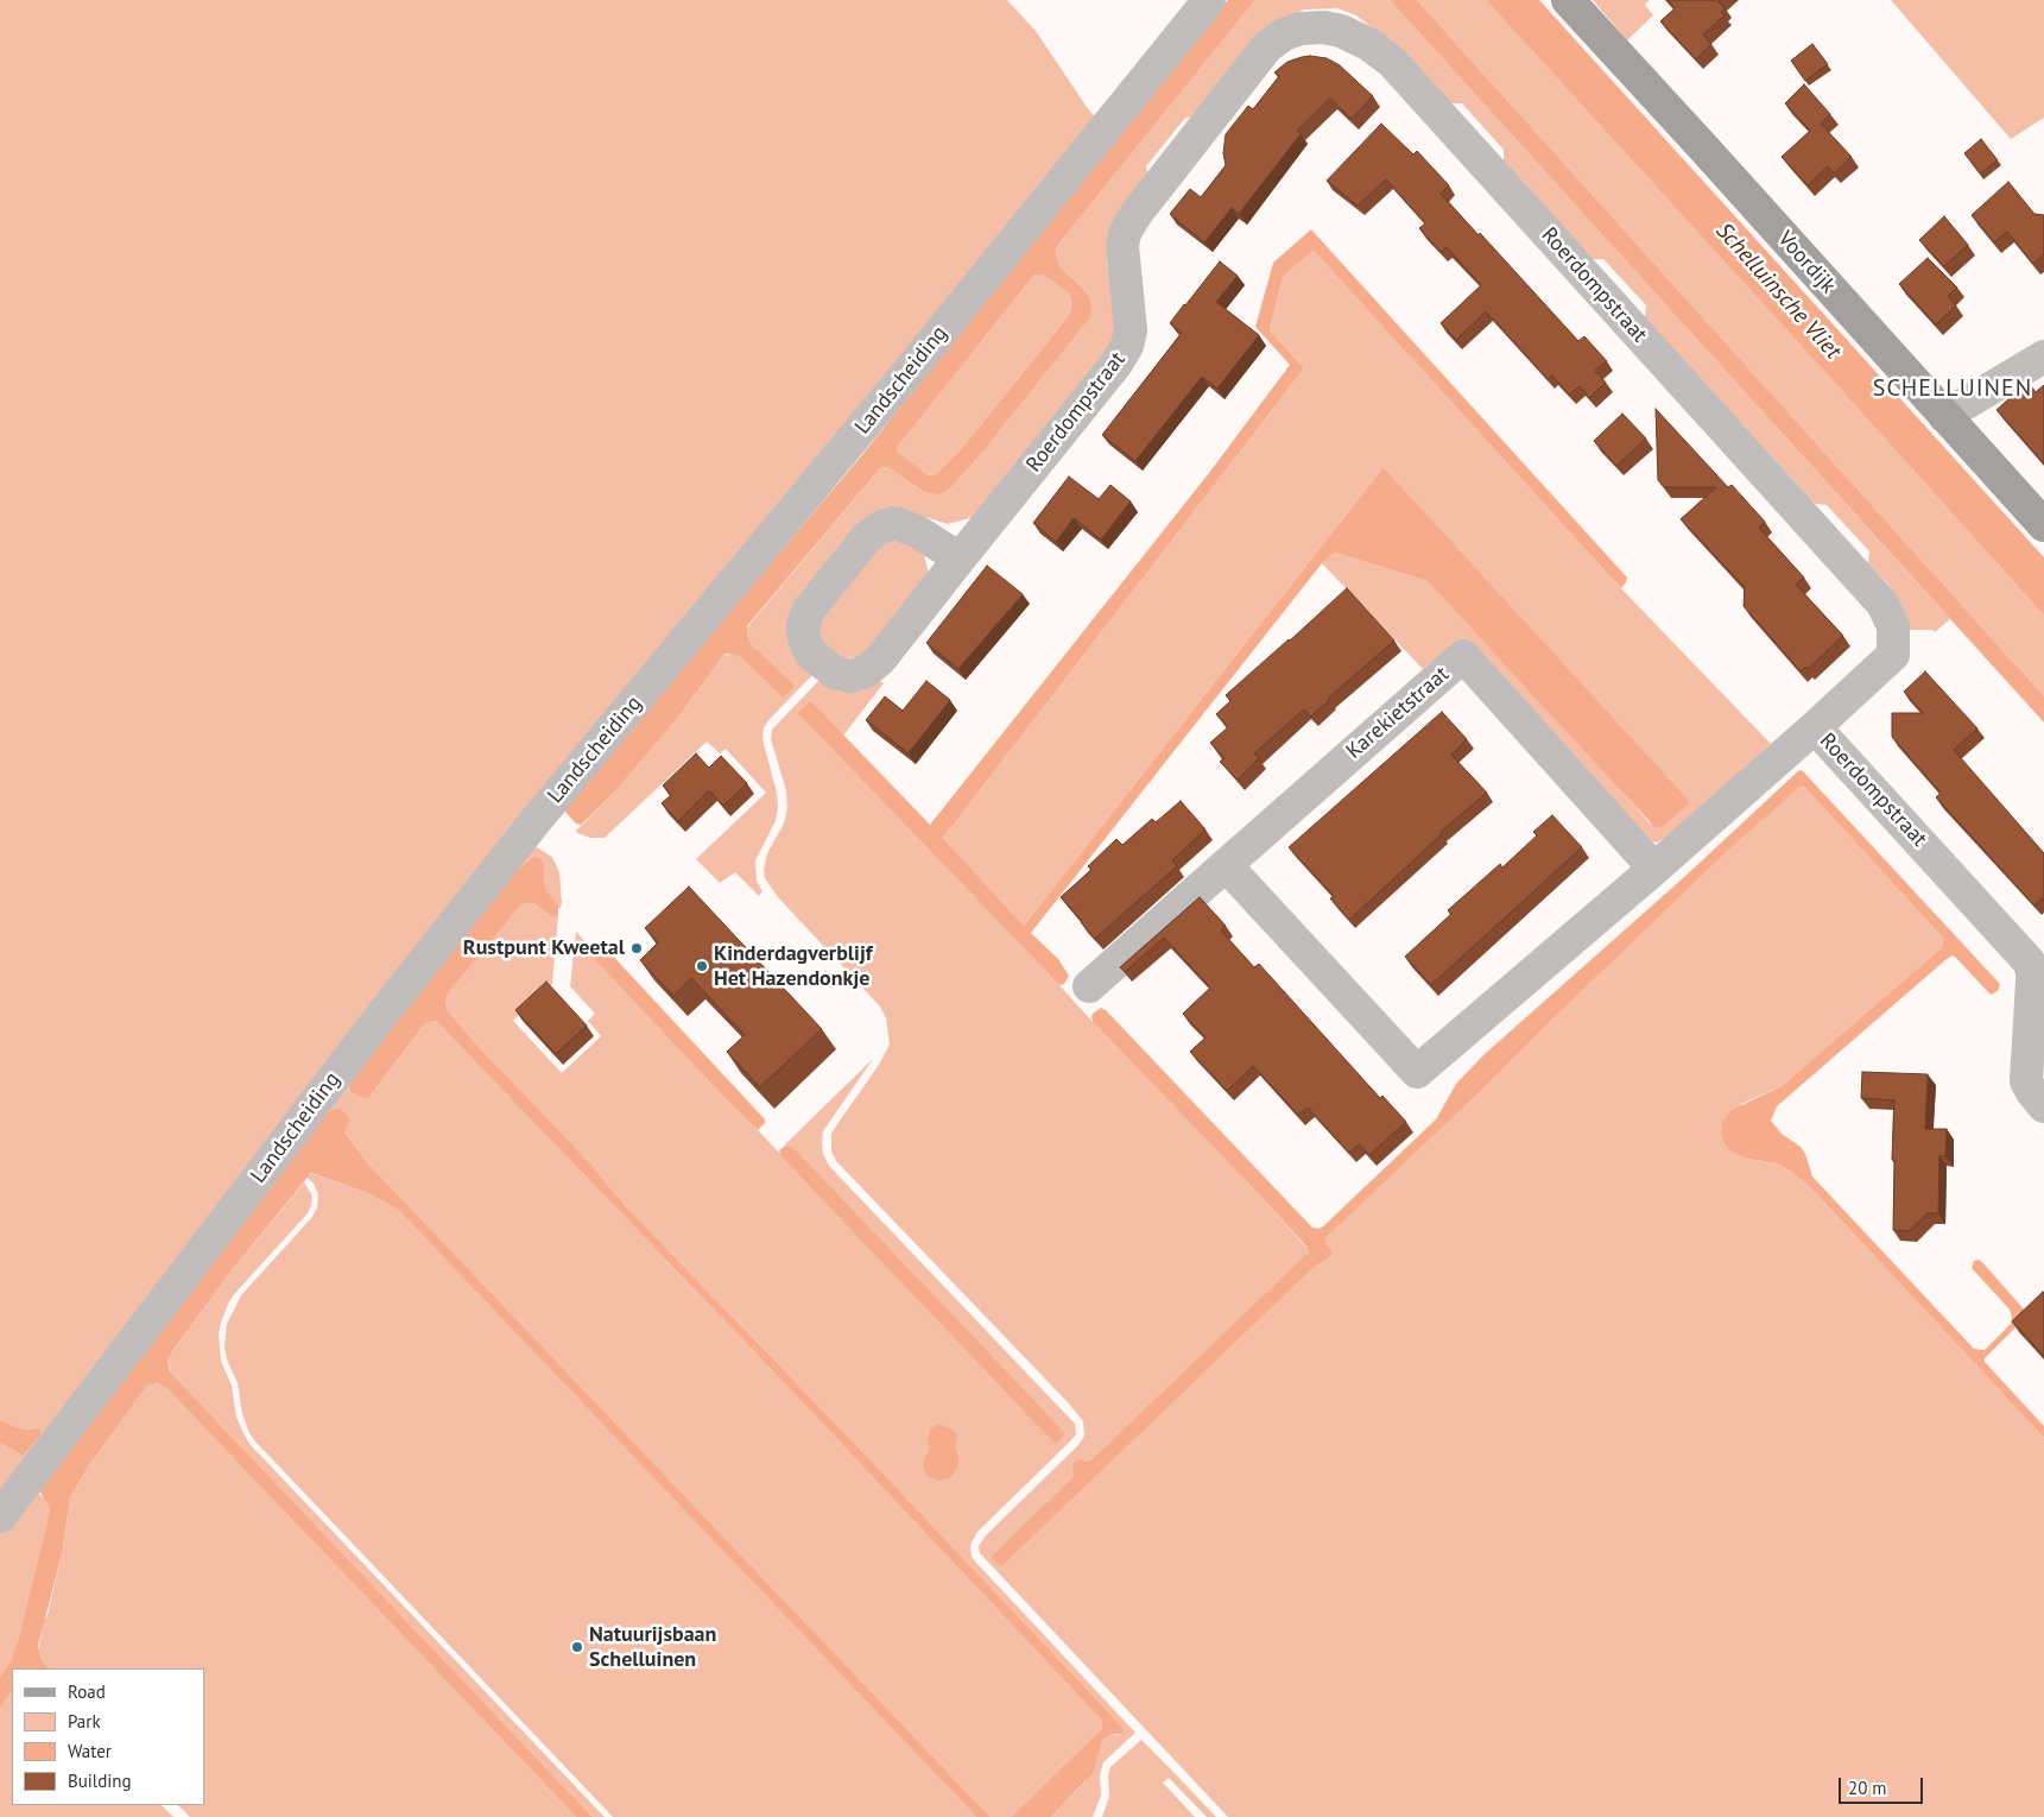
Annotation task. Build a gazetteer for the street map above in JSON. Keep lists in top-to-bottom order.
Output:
{
  "streets": {
    "street": [
      "Voordijk",
      "Roerdompstraat",
      "Landscheiding",
      "Karekietstraat"
    ]
  },
  "districts": ["SCHELLUINEN"],
  "water": ["Schelluinsche Vliet"],
  "places": ["Rustpunt Kweetal", "Kinderdagverblijf Het Hazendonkje", "Natuurijsbaan Schelluinen"],
  "legend": [
    "Road",
    "Park",
    "Water",
    "Building"
  ],
  "scale_bar": "20 m"
}
